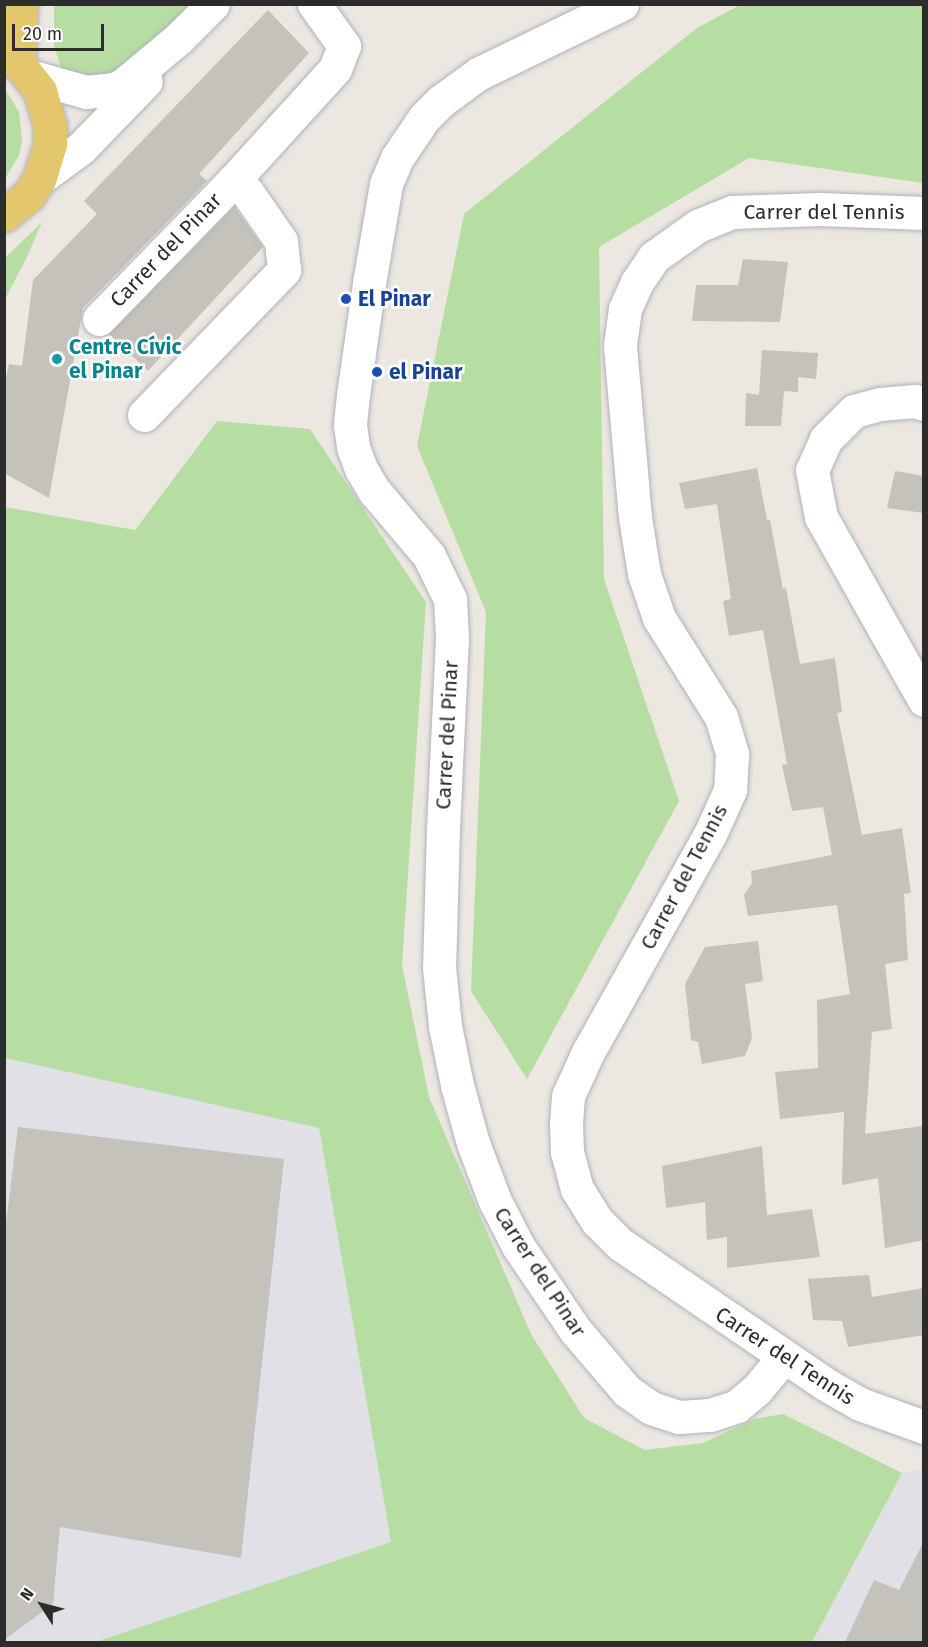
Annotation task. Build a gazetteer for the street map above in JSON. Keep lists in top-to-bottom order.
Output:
{
  "streets": {
    "street": ["Carrer del Tennis", "Carrer del Pinar"]
  },
  "crossings": [
    ["Carrer del Tennis", "Carrer del Pinar"]
  ],
  "places": ["El Pinar", "Centre Cívic el Pinar", "el Pinar"],
  "scale_bar": "20 m",
  "north": "top left"
}
